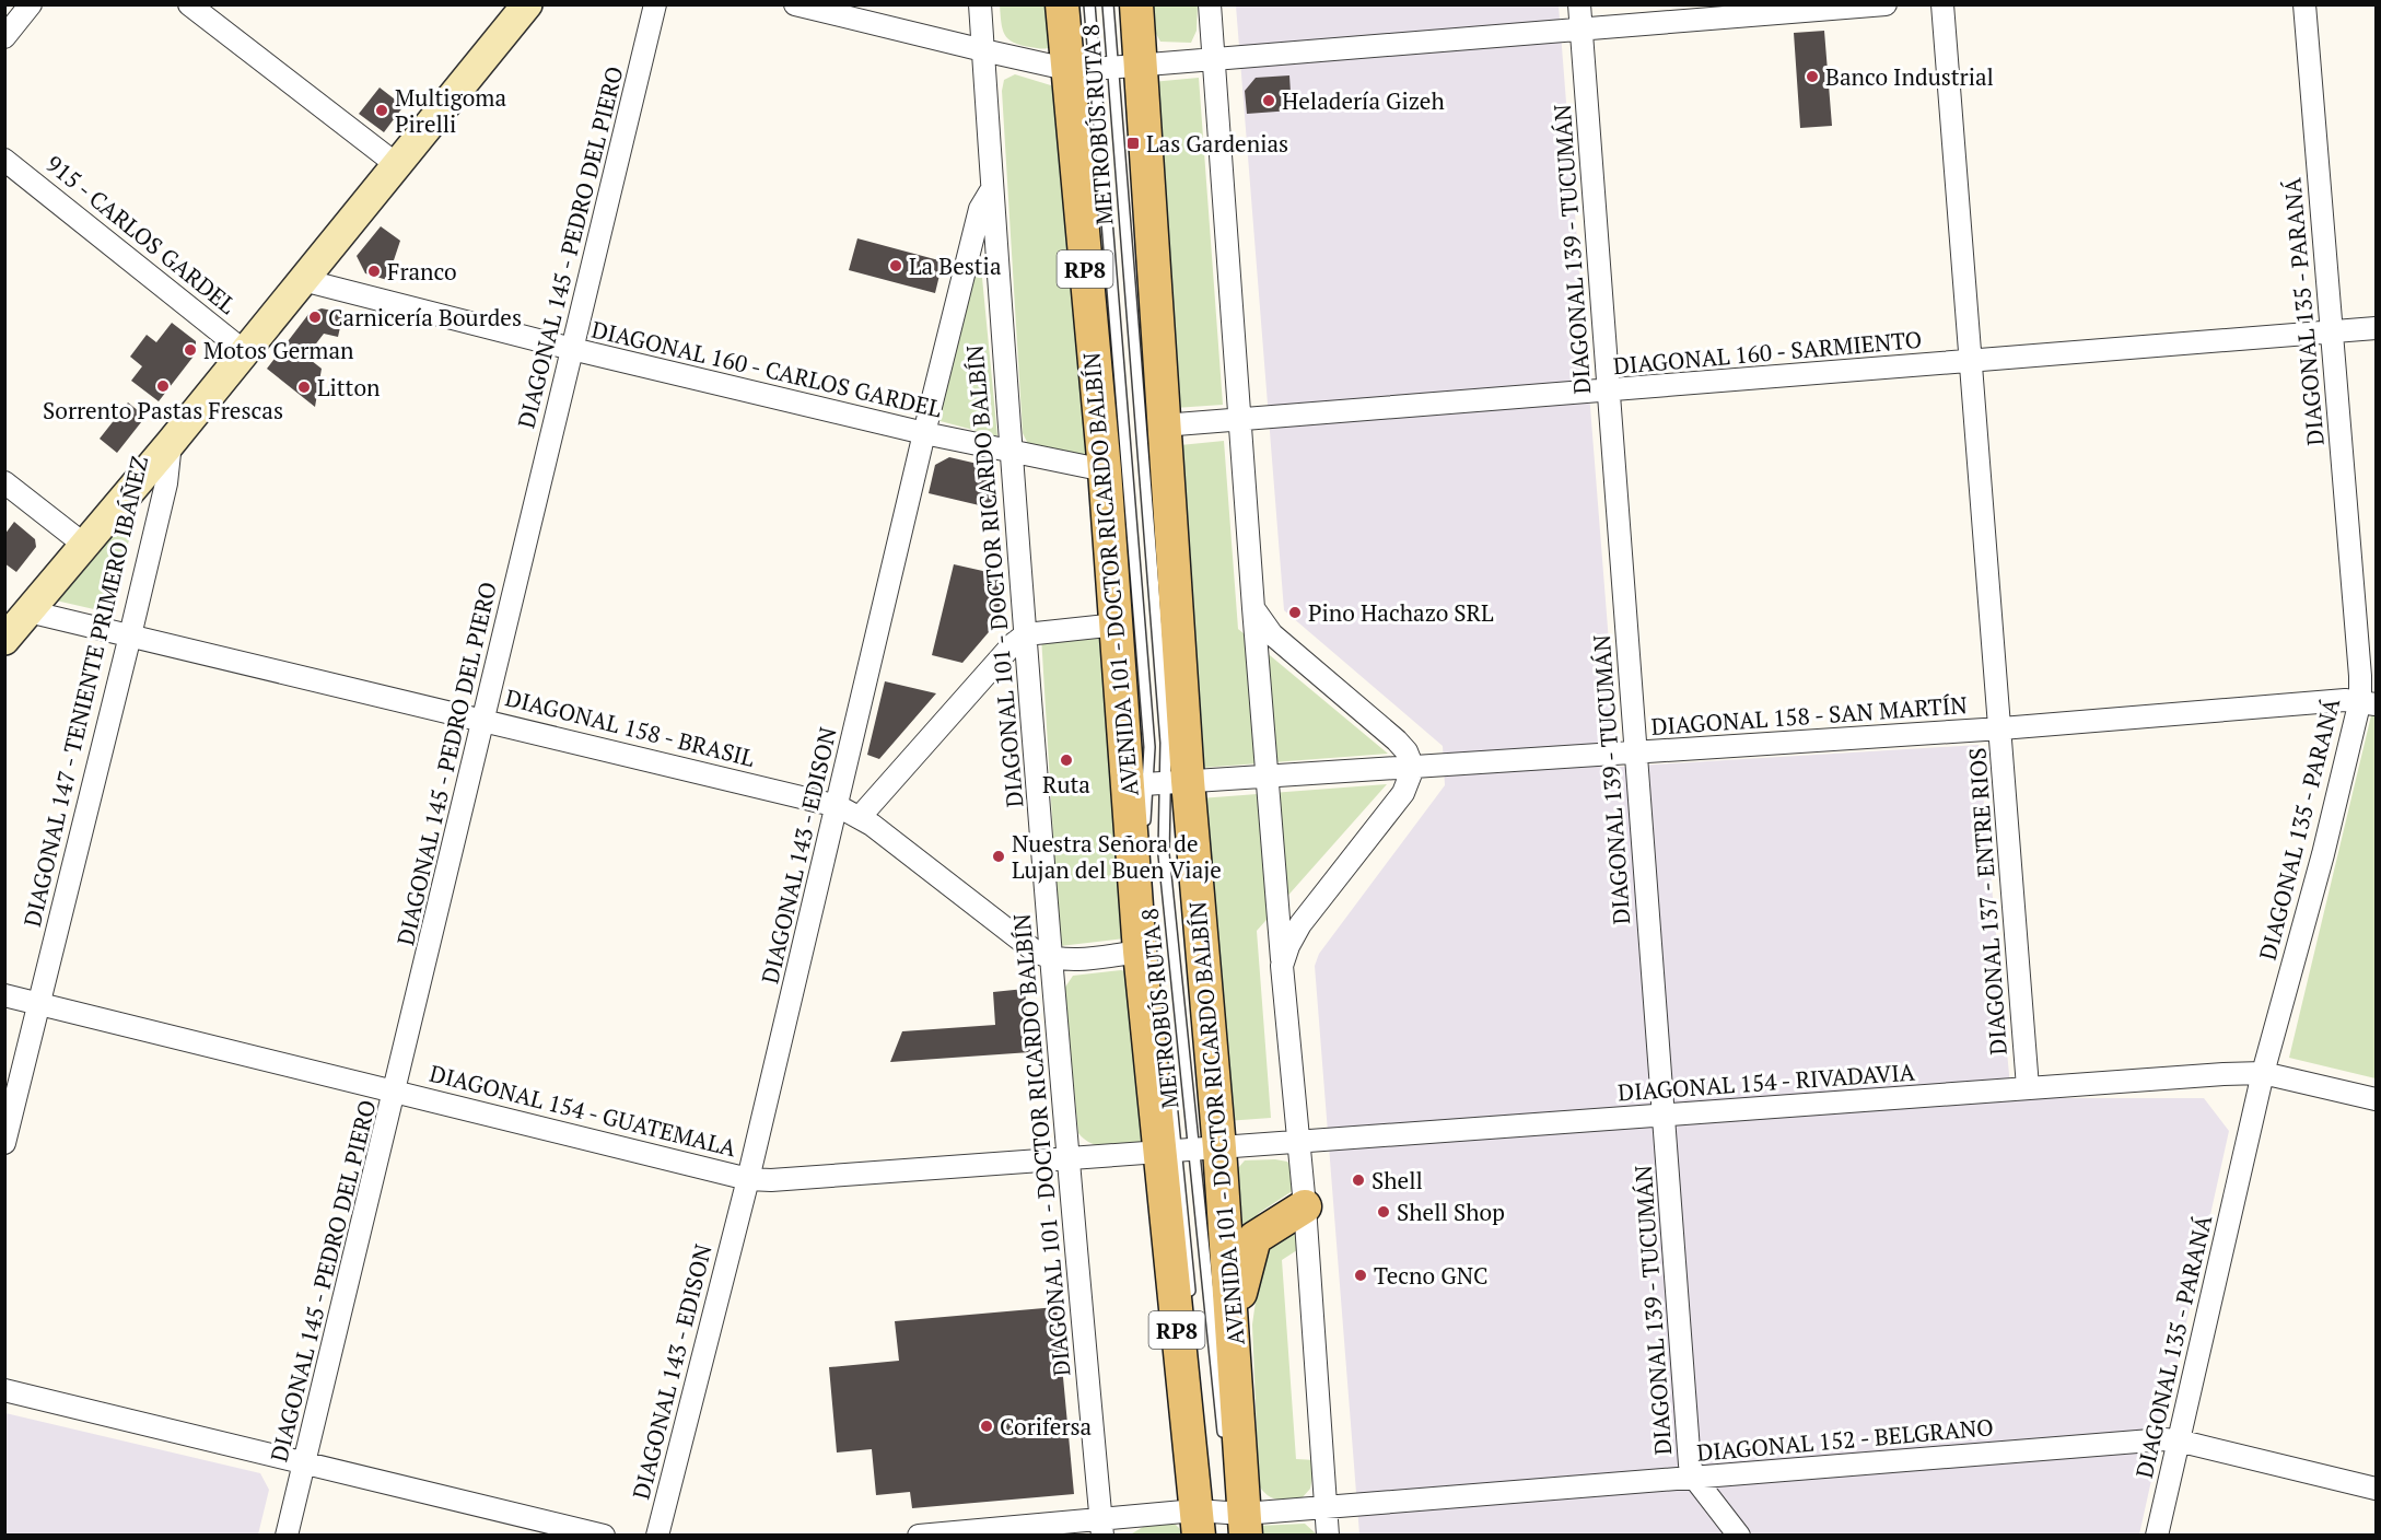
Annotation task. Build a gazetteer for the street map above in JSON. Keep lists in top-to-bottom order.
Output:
{
  "streets": {
    "main road": ["RP8", "AVENIDA 101 - DOCTOR RICARDO BALBÍN"],
    "street": [
      "915 - CARLOS GARDEL",
      "DIAGONAL 145 - PEDRO DEL PIERO",
      "DIAGONAL 139 - TUCUMÁN",
      "DIAGONAL 135 - PARANÁ",
      "DIAGONAL 160 - SARMIENTO",
      "DIAGONAL 160 - CARLOS GARDEL",
      "DIAGONAL 101 - DOCTOR RICARDO BALBÍN",
      "DIAGONAL 147 - TENIENTE PRIMERO IBÁÑEZ",
      "DIAGONAL 158 - SAN MARTÍN",
      "DIAGONAL 158 - BRASIL",
      "DIAGONAL 143 - EDISON",
      "DIAGONAL 137 - ENTRE RIOS",
      "DIAGONAL 154 - RIVADAVIA",
      "DIAGONAL 154 - GUATEMALA",
      "DIAGONAL 152 - BELGRANO"
    ],
    "lane": ["METROBÚS RUTA 8"]
  },
  "crossings": [
    ["METROBÚS RUTA 8", "AVENIDA 101 - DOCTOR RICARDO BALBÍN"],
    ["METROBÚS RUTA 8", "DIAGONAL 158 - SAN MARTÍN"],
    ["METROBÚS RUTA 8", "DIAGONAL 154 - RIVADAVIA"],
    ["METROBÚS RUTA 8", "DIAGONAL 154 - GUATEMALA"],
    ["DIAGONAL 145 - PEDRO DEL PIERO", "DIAGONAL 160 - CARLOS GARDEL"],
    ["DIAGONAL 145 - PEDRO DEL PIERO", "DIAGONAL 158 - BRASIL"],
    ["DIAGONAL 145 - PEDRO DEL PIERO", "DIAGONAL 154 - GUATEMALA"],
    ["DIAGONAL 139 - TUCUMÁN", "DIAGONAL 160 - SARMIENTO"],
    ["DIAGONAL 139 - TUCUMÁN", "DIAGONAL 158 - SAN MARTÍN"],
    ["DIAGONAL 139 - TUCUMÁN", "DIAGONAL 154 - RIVADAVIA"],
    ["DIAGONAL 139 - TUCUMÁN", "DIAGONAL 152 - BELGRANO"],
    ["DIAGONAL 135 - PARANÁ", "DIAGONAL 160 - SARMIENTO"],
    ["DIAGONAL 135 - PARANÁ", "DIAGONAL 158 - SAN MARTÍN"],
    ["DIAGONAL 135 - PARANÁ", "DIAGONAL 154 - RIVADAVIA"],
    ["DIAGONAL 135 - PARANÁ", "DIAGONAL 152 - BELGRANO"],
    ["DIAGONAL 160 - SARMIENTO", "AVENIDA 101 - DOCTOR RICARDO BALBÍN"],
    ["DIAGONAL 160 - SARMIENTO", "DIAGONAL 137 - ENTRE RIOS"],
    ["DIAGONAL 160 - CARLOS GARDEL", "AVENIDA 101 - DOCTOR RICARDO BALBÍN"],
    ["DIAGONAL 160 - CARLOS GARDEL", "DIAGONAL 101 - DOCTOR RICARDO BALBÍN"],
    ["DIAGONAL 160 - CARLOS GARDEL", "DIAGONAL 143 - EDISON"],
    ["AVENIDA 101 - DOCTOR RICARDO BALBÍN", "DIAGONAL 158 - SAN MARTÍN"],
    ["AVENIDA 101 - DOCTOR RICARDO BALBÍN", "DIAGONAL 158 - BRASIL"],
    ["AVENIDA 101 - DOCTOR RICARDO BALBÍN", "DIAGONAL 154 - RIVADAVIA"],
    ["AVENIDA 101 - DOCTOR RICARDO BALBÍN", "DIAGONAL 154 - GUATEMALA"],
    ["AVENIDA 101 - DOCTOR RICARDO BALBÍN", "DIAGONAL 152 - BELGRANO"],
    ["DIAGONAL 101 - DOCTOR RICARDO BALBÍN", "DIAGONAL 158 - BRASIL"],
    ["DIAGONAL 101 - DOCTOR RICARDO BALBÍN", "DIAGONAL 143 - EDISON"],
    ["DIAGONAL 101 - DOCTOR RICARDO BALBÍN", "DIAGONAL 154 - GUATEMALA"],
    ["DIAGONAL 101 - DOCTOR RICARDO BALBÍN", "DIAGONAL 152 - BELGRANO"],
    ["DIAGONAL 147 - TENIENTE PRIMERO IBÁÑEZ", "DIAGONAL 158 - BRASIL"],
    ["DIAGONAL 147 - TENIENTE PRIMERO IBÁÑEZ", "DIAGONAL 154 - GUATEMALA"],
    ["DIAGONAL 158 - SAN MARTÍN", "DIAGONAL 137 - ENTRE RIOS"],
    ["DIAGONAL 158 - BRASIL", "DIAGONAL 143 - EDISON"],
    ["DIAGONAL 143 - EDISON", "DIAGONAL 154 - GUATEMALA"],
    ["DIAGONAL 137 - ENTRE RIOS", "DIAGONAL 154 - RIVADAVIA"],
    ["DIAGONAL 154 - RIVADAVIA", "DIAGONAL 154 - GUATEMALA"]
  ],
  "places": {
    "other": [
      "Banco Industrial",
      "Heladería Gizeh",
      "Multigoma Pirelli",
      "La Bestia",
      "Franco",
      "Carnicería Bourdes",
      "Motos German",
      "Sorrento Pastas Frescas",
      "Litton",
      "Pino Hachazo SRL",
      "Ruta",
      "Nuestra Señora de Lujan del Buen Viaje",
      "Shell",
      "Shell Shop",
      "Tecno GNC",
      "Corifersa"
    ],
    "transit": ["Las Gardenias"]
  }
}
